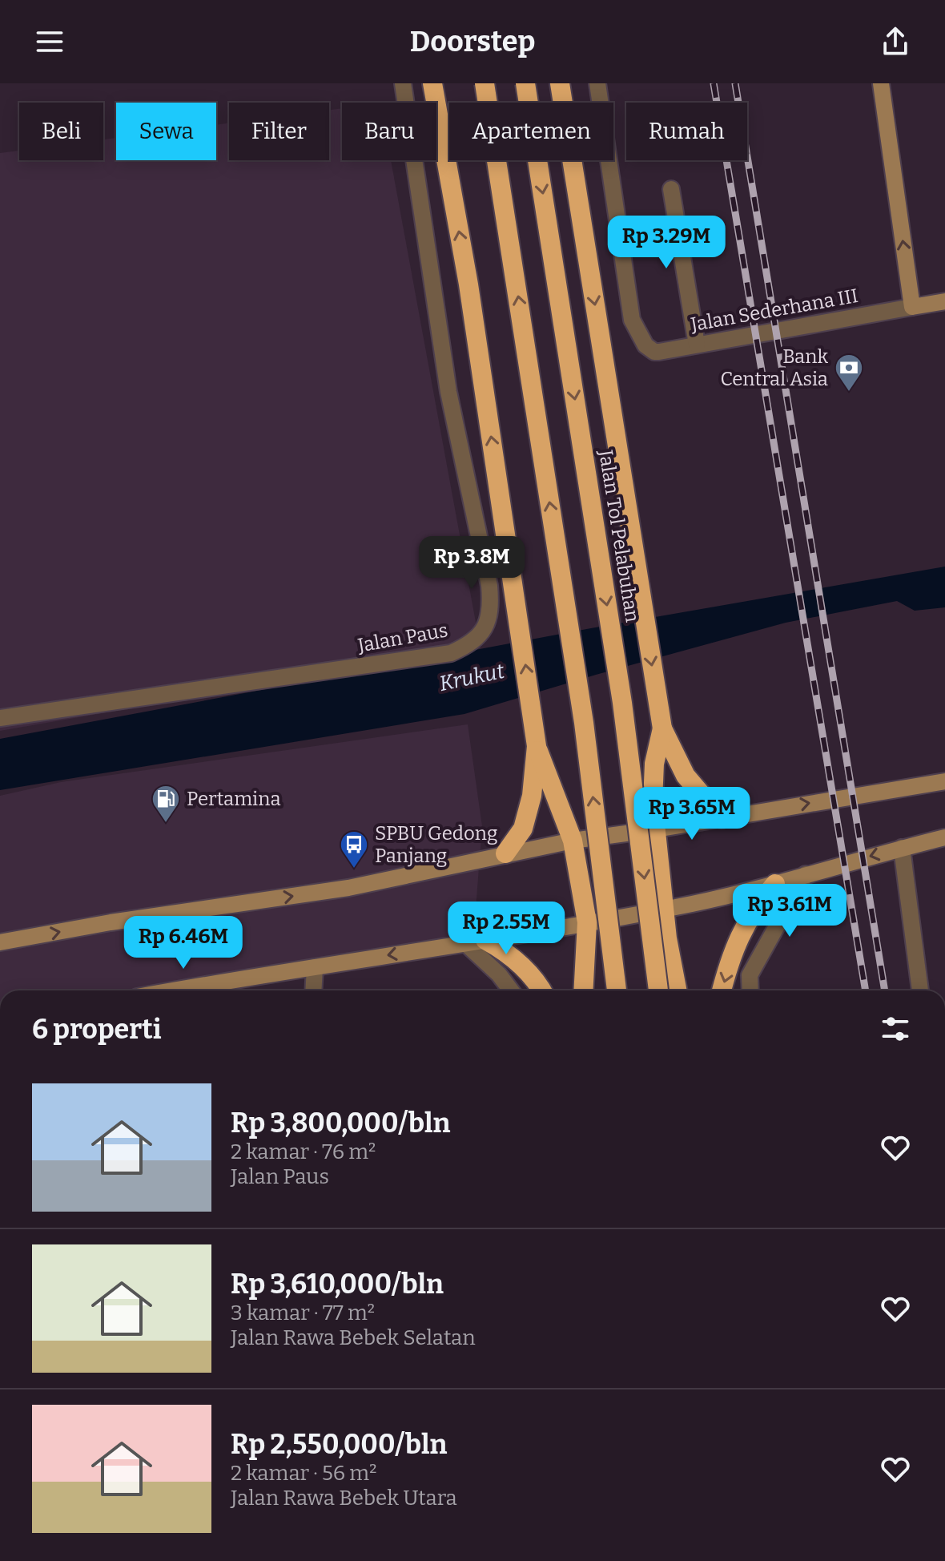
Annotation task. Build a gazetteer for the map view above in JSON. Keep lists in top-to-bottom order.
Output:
{
  "streets": {
    "highway": ["Jalan Tol Pelabuhan"],
    "street": ["Jalan Sederhana III", "Jalan Paus"]
  },
  "water": ["Krukut"],
  "places": {
    "bank": ["Bank Central Asia"],
    "fuel station": ["Pertamina"],
    "bus stop": ["SPBU Gedong Panjang"]
  },
  "page": {
    "header": "Doorstep",
    "chip": [
      "Beli",
      "Sewa",
      "Filter",
      "Baru",
      "Apartemen",
      "Rumah"
    ],
    "price": [
      "Rp 3.29M",
      "Rp 3.8M",
      "Rp 3.65M",
      "Rp 3.61M",
      "Rp 2.55M",
      "Rp 6.46M"
    ],
    "heading": "6 properti",
    "list": [
      {
        "name": "Rp 3,800,000/bln",
        "note": "2 kamar · 76 m² · Jalan Paus"
      },
      {
        "name": "Rp 3,610,000/bln",
        "note": "3 kamar · 77 m² · Jalan Rawa Bebek Selatan"
      },
      {
        "name": "Rp 2,550,000/bln",
        "note": "2 kamar · 56 m² · Jalan Rawa Bebek Utara"
      }
    ]
  }
}
